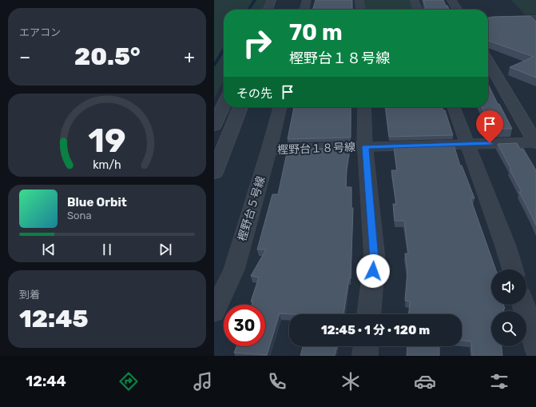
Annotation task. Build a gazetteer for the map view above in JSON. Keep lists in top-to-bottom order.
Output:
{
  "streets": {
    "street": ["樫野台１８号線", "樫野台５号線"]
  },
  "crossings": [
    ["樫野台１８号線", "樫野台５号線"]
  ],
  "page": {
    "tile": [
      "エアコン",
      ["到着", "12:45"]
    ],
    "turn": ["70 m", "樫野台１８号線"],
    "heat": ["−", "20.5°", "+"],
    "then": "その先",
    "song": ["Blue Orbit", "Sona"],
    "limit": "30",
    "trip": "12:45 · 1 分 · 120 m",
    "tabs": "12:44",
    "gauge": ["19", "km/h"]
  }
}
